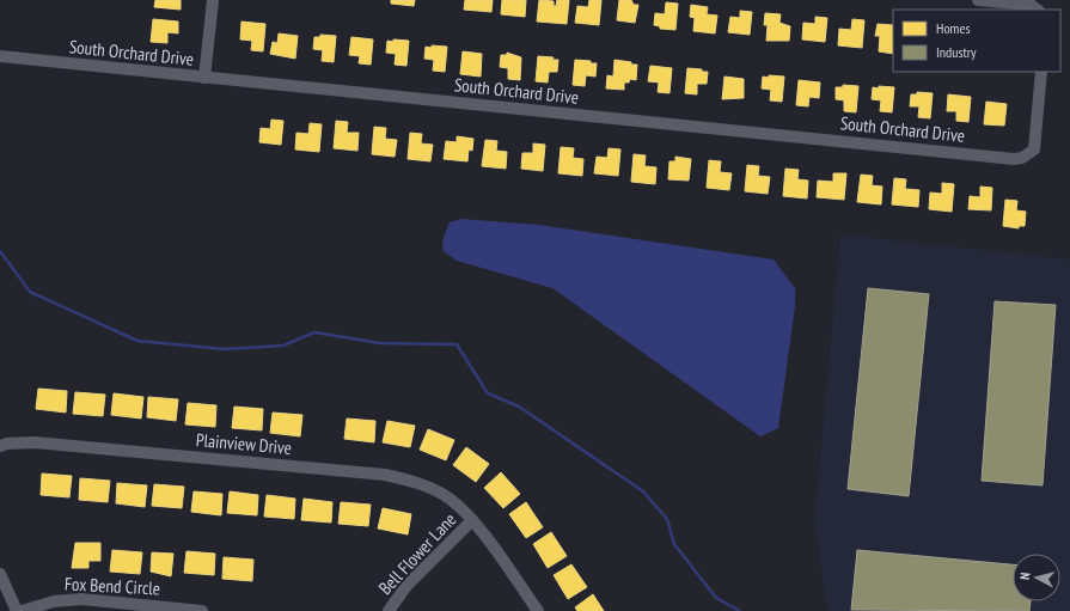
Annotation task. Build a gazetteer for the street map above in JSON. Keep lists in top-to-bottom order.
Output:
{
  "streets": {
    "street": [
      "South Orchard Drive",
      "Plainview Drive",
      "Bell Flower Lane",
      "Fox Bend Circle"
    ]
  },
  "crossings": [
    ["Plainview Drive", "Bell Flower Lane"]
  ],
  "legend": ["Homes", "Industry"],
  "north": "left"
}
